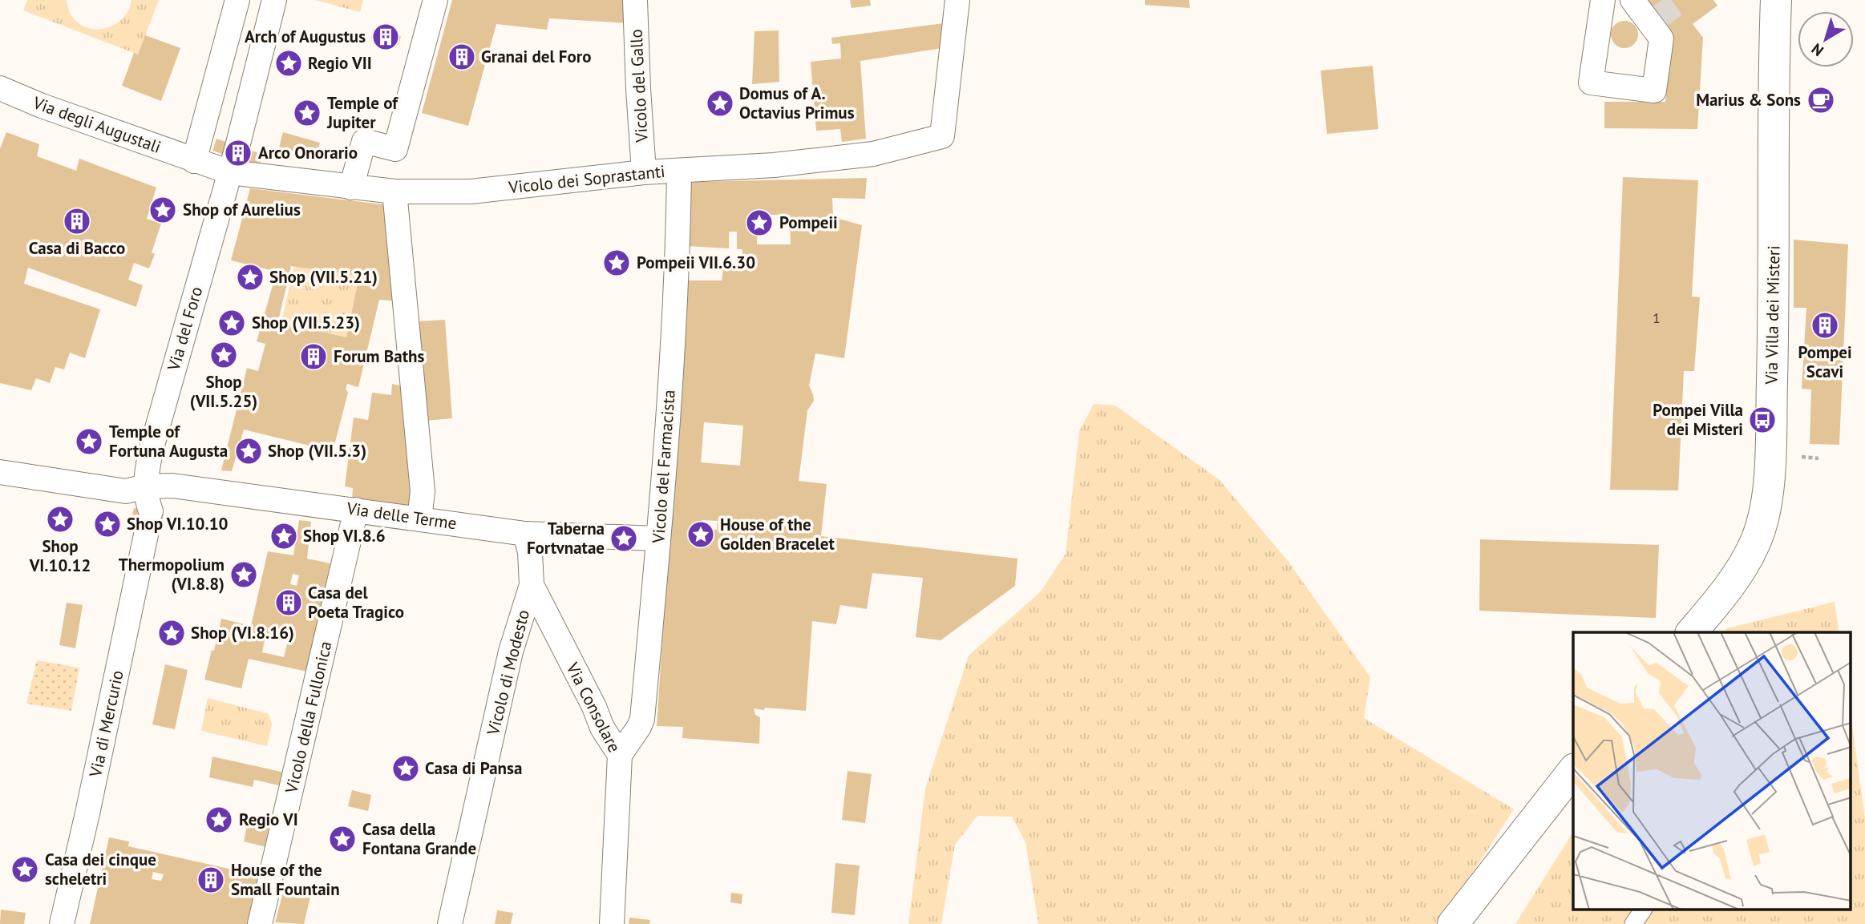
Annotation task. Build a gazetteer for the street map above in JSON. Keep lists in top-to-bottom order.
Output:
{
  "streets": {
    "street": [
      "Vicolo del Gallo",
      "Via degli Augustali",
      "Vicolo dei Soprastanti",
      "Via Villa dei Misteri",
      "Via del Foro",
      "Vicolo del Farmacista",
      "Via delle Terme",
      "Vicolo di Modesto",
      "Via Consolare",
      "Vicolo della Fullonica",
      "Via di Mercurio"
    ]
  },
  "crossings": [
    ["Vicolo del Gallo", "Vicolo dei Soprastanti"],
    ["Vicolo dei Soprastanti", "Via del Foro"],
    ["Vicolo dei Soprastanti", "Vicolo del Farmacista"],
    ["Via del Foro", "Via delle Terme"],
    ["Via del Foro", "Via di Mercurio"],
    ["Vicolo del Farmacista", "Via delle Terme"],
    ["Vicolo del Farmacista", "Via Consolare"],
    ["Via delle Terme", "Via Consolare"],
    ["Via delle Terme", "Vicolo della Fullonica"],
    ["Via delle Terme", "Via di Mercurio"],
    ["Vicolo di Modesto", "Via Consolare"]
  ],
  "places": {
    "building": [
      "Arch of Augustus",
      "Granai del Foro",
      "Arco Onorario",
      "Casa di Bacco",
      "Pompei Scavi",
      "Forum Baths",
      "Casa del Poeta Tragico",
      "House of the Small Fountain"
    ],
    "place": [
      "Regio VII",
      "Domus of A. Octavius Primus",
      "Temple of Jupiter",
      "Shop of Aurelius",
      "Pompeii",
      "Pompeii VII.6.30",
      "Shop (VII.5.21)",
      "Shop (VII.5.23)",
      "Shop (VII.5.25)",
      "Temple of Fortuna Augusta",
      "Shop (VII.5.3)",
      "Shop VI.10.12",
      "Shop VI.10.10",
      "House of the Golden Bracelet",
      "Shop VI.8.6",
      "Taberna Fortvnatae",
      "Thermopolium (VI.8.8)",
      "Shop (VI.8.16)",
      "Casa di Pansa",
      "Regio VI",
      "Casa della Fontana Grande",
      "Casa dei cinque scheletri"
    ],
    "cafe": ["Marius & Sons"],
    "bus stop": ["Pompei Villa dei Misteri"]
  },
  "house_numbers": ["1"],
  "north": "bottom left"
}
